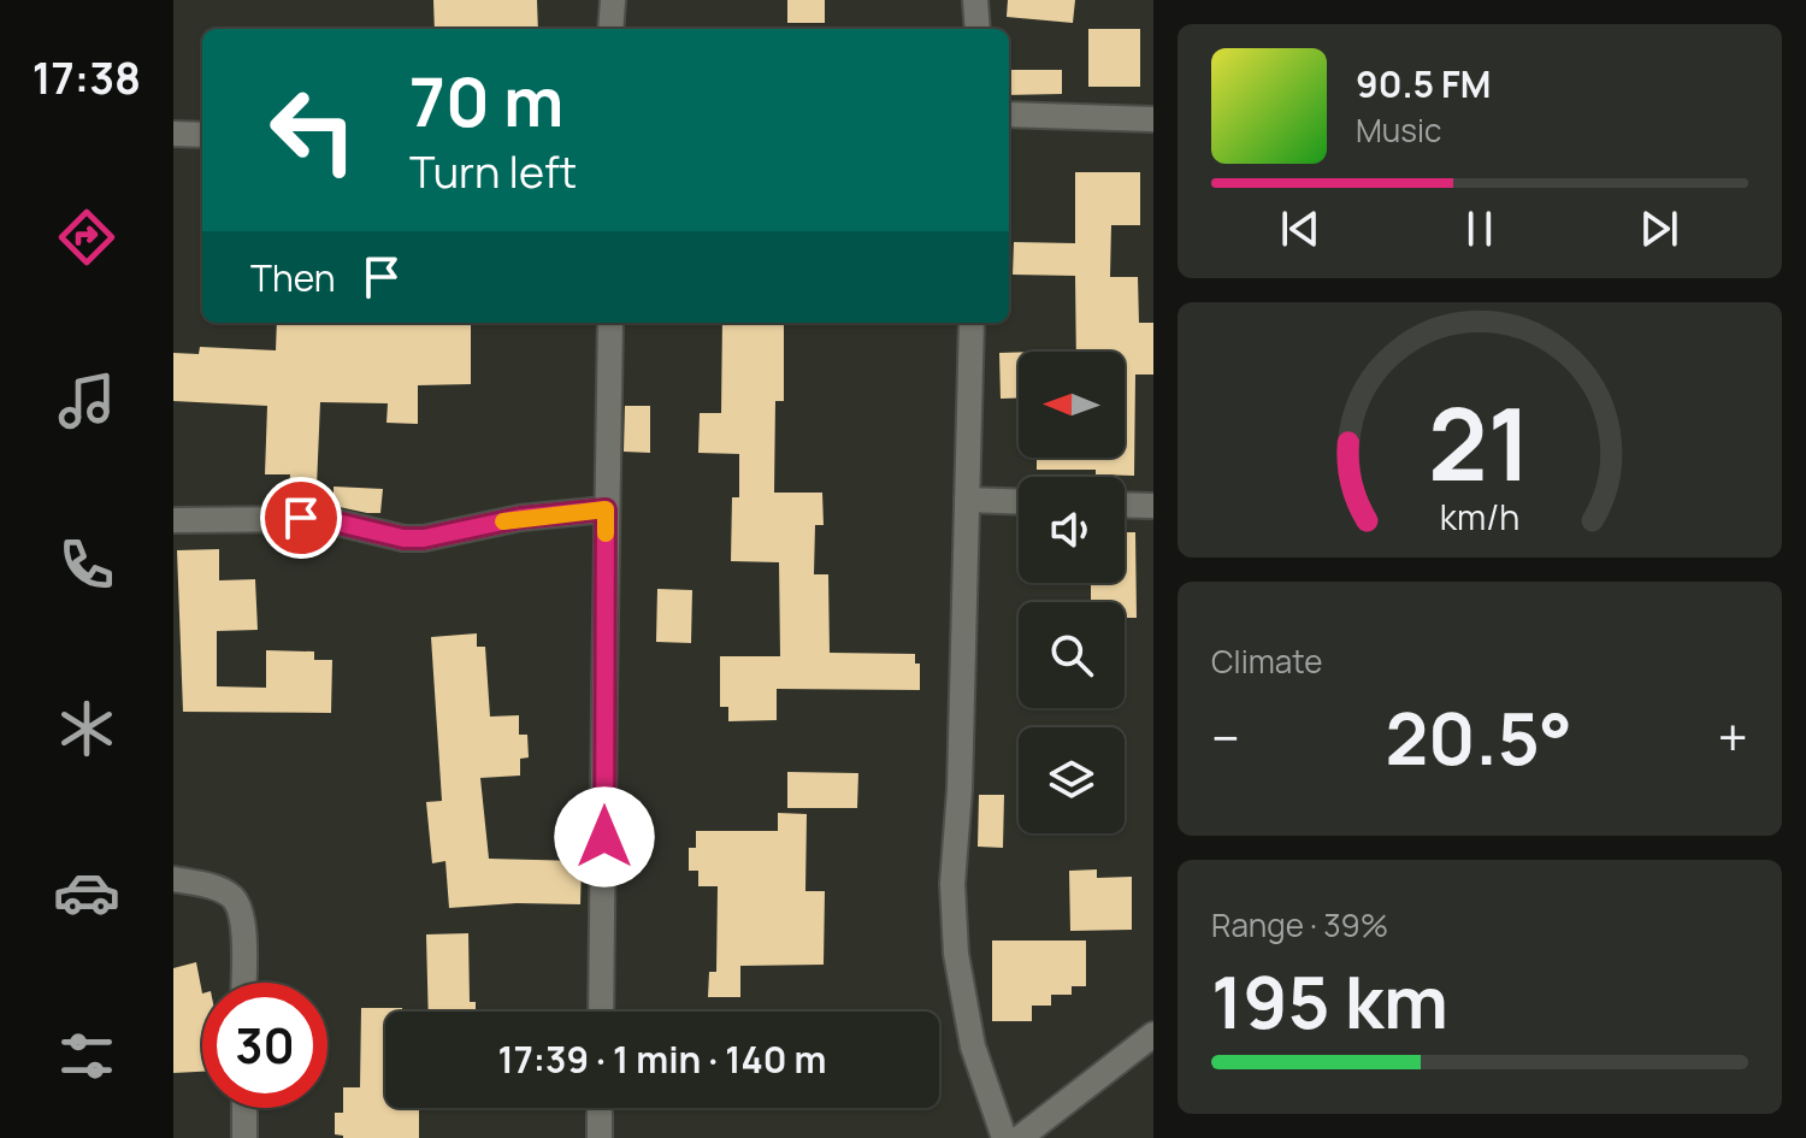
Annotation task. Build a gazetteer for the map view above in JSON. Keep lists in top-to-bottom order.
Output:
{
  "north": "left",
  "page": {
    "tabs": "17:38",
    "turn": ["70 m", "Turn left"],
    "song": ["90.5 FM", "Music"],
    "then": "Then",
    "tile": [
      "Climate",
      ["Range · 39%", "195 km"]
    ],
    "heat": ["−", "20.5°", "+"],
    "limit": "30",
    "trip": "17:39 · 1 min · 140 m",
    "gauge": ["21", "km/h"]
  }
}
